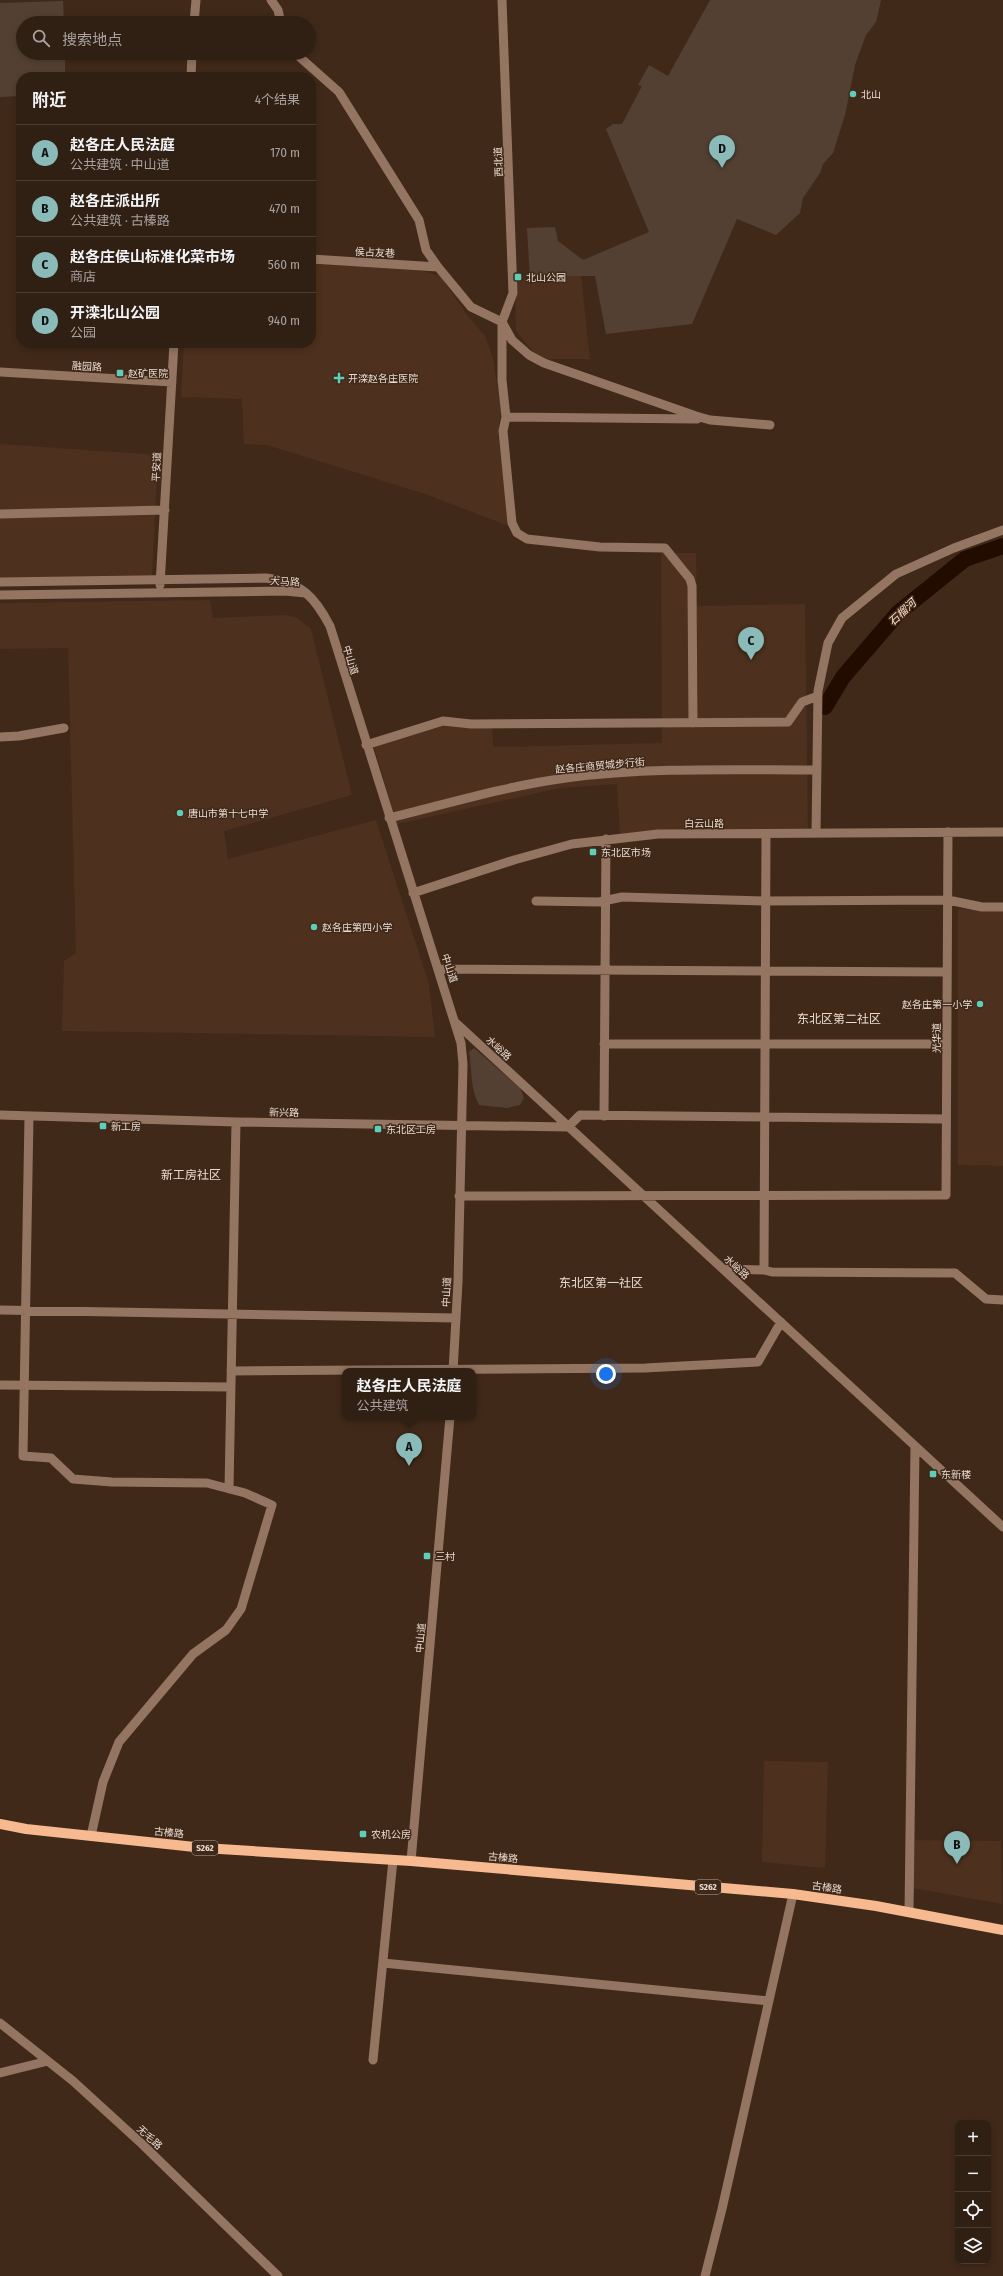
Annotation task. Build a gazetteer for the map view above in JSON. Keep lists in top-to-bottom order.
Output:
{
  "streets": {
    "main road": ["古榛路", "S262"],
    "street": [
      "西北道",
      "侯占友巷",
      "融园路",
      "平安道",
      "大马路",
      "中山道",
      "赵各庄商贸城步行街",
      "白云山路",
      "光华道",
      "水峪路",
      "新兴路",
      "无毛路"
    ]
  },
  "crossings": [
    ["融园路", "平安道"],
    ["平安道", "大马路"],
    ["大马路", "中山道"],
    ["中山道", "赵各庄商贸城步行街"],
    ["中山道", "白云山路"],
    ["中山道", "水峪路"],
    ["中山道", "新兴路"],
    ["中山道", "古榛路"],
    ["白云山路", "光华道"],
    ["水峪路", "新兴路"]
  ],
  "districts": ["东北区第二社区", "新工房社区", "东北区第一社区"],
  "water": ["石榴河"],
  "places": {
    "other": [
      "北山",
      "唐山市第十七中学",
      "赵各庄第四小学",
      "赵各庄第一小学"
    ],
    "transit": [
      "北山公园",
      "赵矿医院",
      "东北区市场",
      "新工房",
      "东北区工房",
      "东新楼",
      "三村",
      "农机公房"
    ],
    "health": ["开滦赵各庄医院"]
  },
  "page": {
    "search": "搜索地点",
    "heading": ["附近", "4个结果"],
    "list": [
      {
        "mark": "A",
        "name": "赵各庄人民法庭",
        "note": "公共建筑 · 中山道",
        "value": "170 m"
      },
      {
        "mark": "B",
        "name": "赵各庄派出所",
        "note": "公共建筑 · 古榛路",
        "value": "470 m"
      },
      {
        "mark": "C",
        "name": "赵各庄侯山标准化菜市场",
        "note": "商店",
        "value": "560 m"
      },
      {
        "mark": "D",
        "name": "开滦北山公园",
        "note": "公园",
        "value": "940 m"
      }
    ],
    "pins": [
      "D",
      "C",
      "A",
      "B"
    ],
    "popup": ["赵各庄人民法庭", "公共建筑"],
    "map_buttons": ["+", "−"]
  }
}
